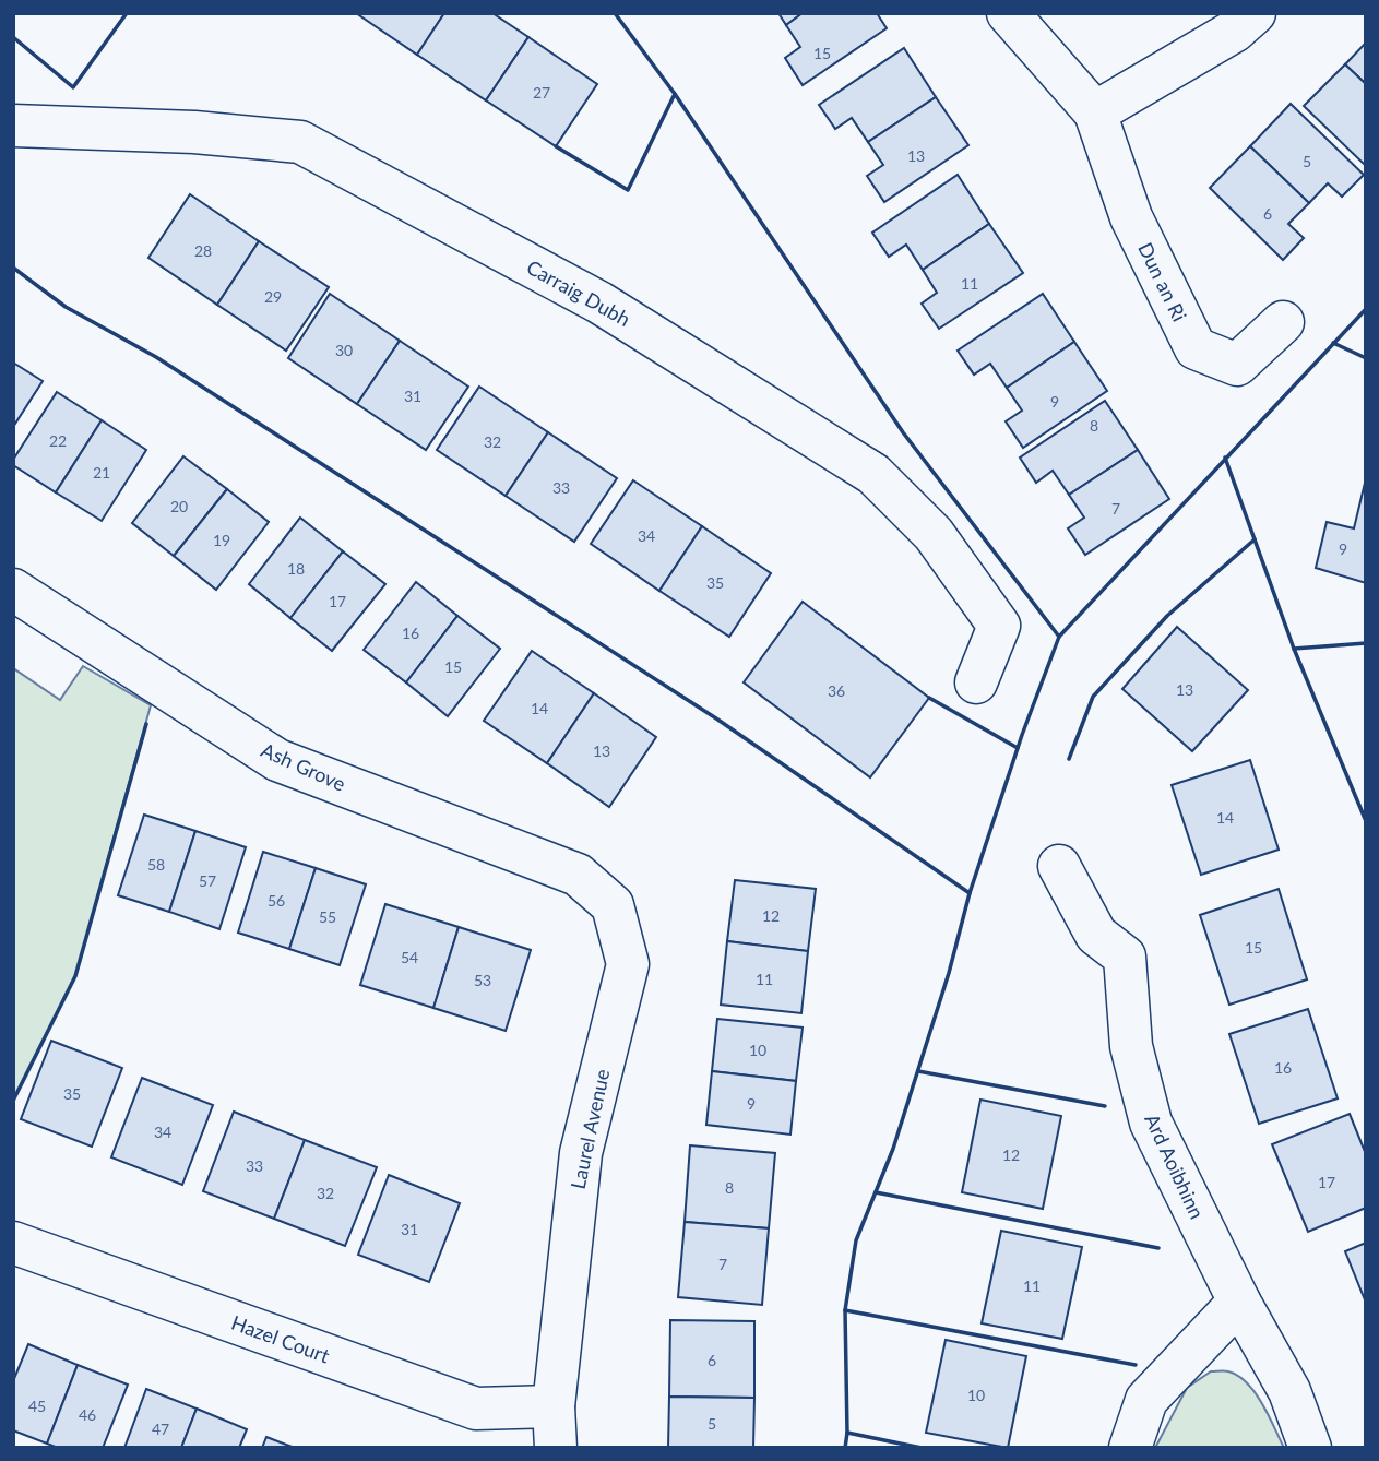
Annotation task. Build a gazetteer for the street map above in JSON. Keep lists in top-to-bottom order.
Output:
{
  "streets": {
    "street": [
      "Dun an Ri",
      "Carraig Dubh",
      "Ash Grove",
      "Laurel Avenue",
      "Ard Aoibhinn",
      "Hazel Court"
    ]
  },
  "crossings": [
    ["Ash Grove", "Laurel Avenue"],
    ["Laurel Avenue", "Hazel Court"]
  ],
  "house_numbers": [
    "15",
    "27",
    "13",
    "5",
    "6",
    "28",
    "11",
    "29",
    "30",
    "31",
    "9",
    "8",
    "22",
    "32",
    "21",
    "33",
    "20",
    "7",
    "34",
    "19",
    "9",
    "18",
    "35",
    "17",
    "16",
    "15",
    "13",
    "36",
    "14",
    "13",
    "14",
    "58",
    "57",
    "56",
    "12",
    "55",
    "15",
    "54",
    "11",
    "53",
    "10",
    "16",
    "35",
    "9",
    "34",
    "12",
    "33",
    "17",
    "8",
    "32",
    "31",
    "7",
    "11",
    "6",
    "10",
    "45",
    "46",
    "5",
    "47"
  ]
}
